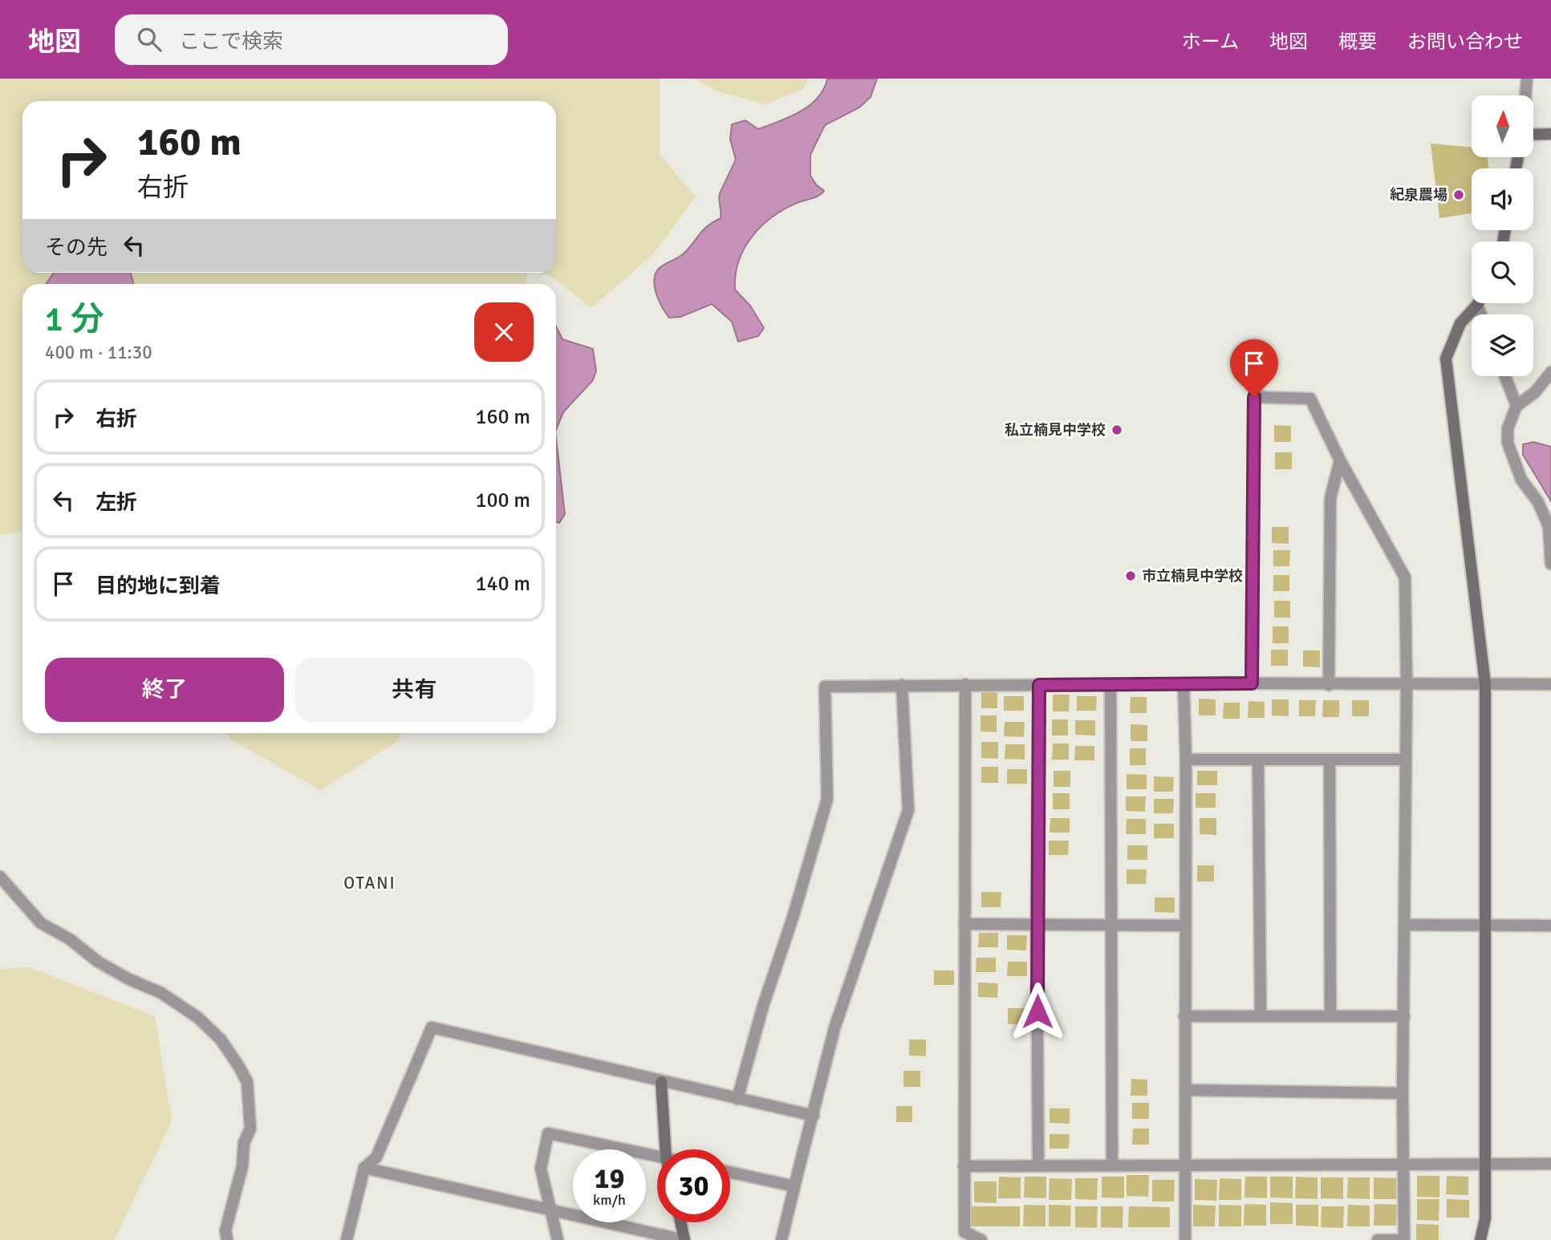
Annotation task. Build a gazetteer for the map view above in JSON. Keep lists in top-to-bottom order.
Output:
{
  "districts": ["OTANI"],
  "places": ["紀泉農場", "私立楠見中学校", "市立楠見中学校"],
  "north": "top",
  "page": {
    "header": "地図",
    "search": "ここで検索",
    "nav": [
      "ホーム",
      "地図",
      "概要",
      "お問い合わせ"
    ],
    "turn": ["160 m", "右折"],
    "then": "その先",
    "heading": ["1 分", "400 m · 11:30"],
    "list": [
      {
        "name": "右折",
        "value": "160 m"
      },
      {
        "name": "左折",
        "value": "100 m"
      },
      {
        "name": "目的地に到着",
        "value": "140 m"
      }
    ],
    "buttons": ["終了", "共有"],
    "speed": "19 km/h",
    "limit": "30"
  }
}
